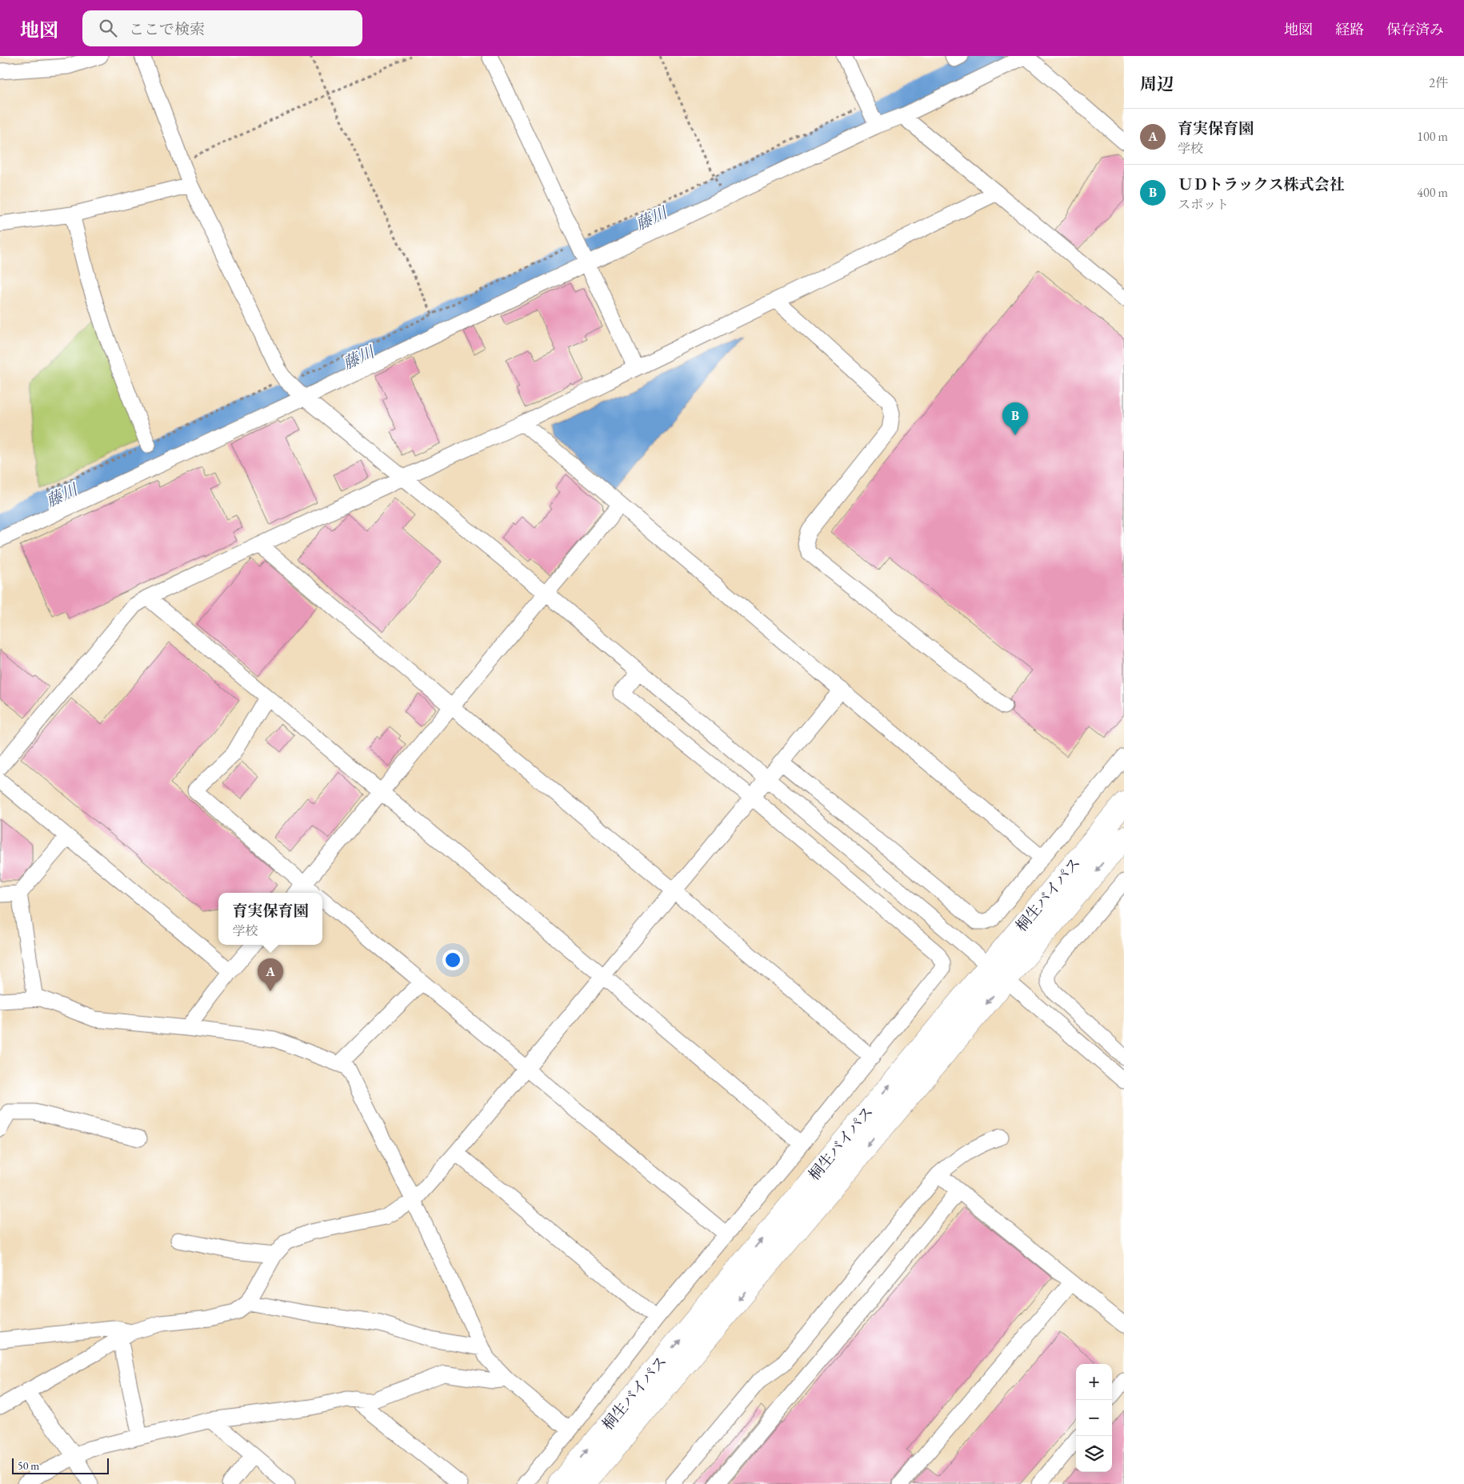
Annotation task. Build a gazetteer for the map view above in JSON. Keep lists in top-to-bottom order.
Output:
{
  "streets": {
    "highway": ["桐生バイパス"]
  },
  "water": ["藤川"],
  "scale_bar": "50 m",
  "page": {
    "header": "地図",
    "search": "ここで検索",
    "nav": ["地図", "経路", "保存済み"],
    "heading": ["周辺", "2件"],
    "list": [
      {
        "mark": "A",
        "name": "育実保育園",
        "note": "学校",
        "value": "100 m"
      },
      {
        "mark": "B",
        "name": "ＵＤトラックス株式会社",
        "note": "スポット",
        "value": "400 m"
      }
    ],
    "pins": ["B", "A"],
    "popup": ["育実保育園", "学校"],
    "map_buttons": ["+", "−"],
    "scale": "50 m"
  }
}
